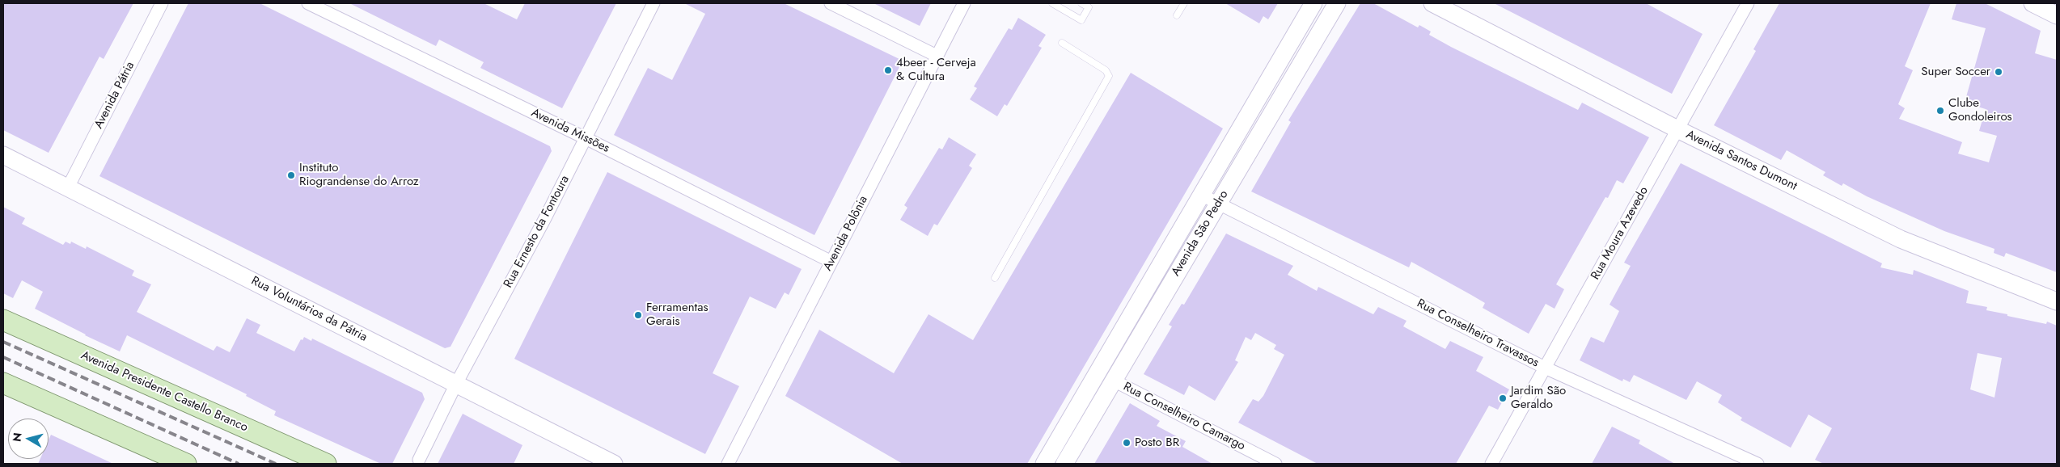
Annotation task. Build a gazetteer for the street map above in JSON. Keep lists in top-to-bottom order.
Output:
{
  "streets": {
    "main road": ["Avenida Presidente Castello Branco"],
    "street": [
      "Avenida Pátria",
      "Avenida Missões",
      "Avenida Santos Dumont",
      "Rua Ernesto da Fontoura",
      "Avenida Polônia",
      "Avenida São Pedro",
      "Rua Moura Azevedo",
      "Rua Voluntários da Pátria",
      "Rua Conselheiro Travassos",
      "Rua Conselheiro Camargo"
    ]
  },
  "crossings": [
    ["Avenida Pátria", "Rua Voluntários da Pátria"],
    ["Avenida Missões", "Rua Ernesto da Fontoura"],
    ["Avenida Missões", "Avenida Polônia"],
    ["Avenida Santos Dumont", "Rua Moura Azevedo"],
    ["Rua Ernesto da Fontoura", "Rua Voluntários da Pátria"],
    ["Avenida São Pedro", "Rua Conselheiro Travassos"],
    ["Avenida São Pedro", "Rua Conselheiro Camargo"],
    ["Rua Moura Azevedo", "Rua Conselheiro Travassos"]
  ],
  "places": [
    "4beer - Cerveja & Cultura",
    "Super Soccer",
    "Clube Gondoleiros",
    "Instituto Riograndense do Arroz",
    "Ferramentas Gerais",
    "Jardim São Geraldo",
    "Posto BR"
  ],
  "north": "left"
}
